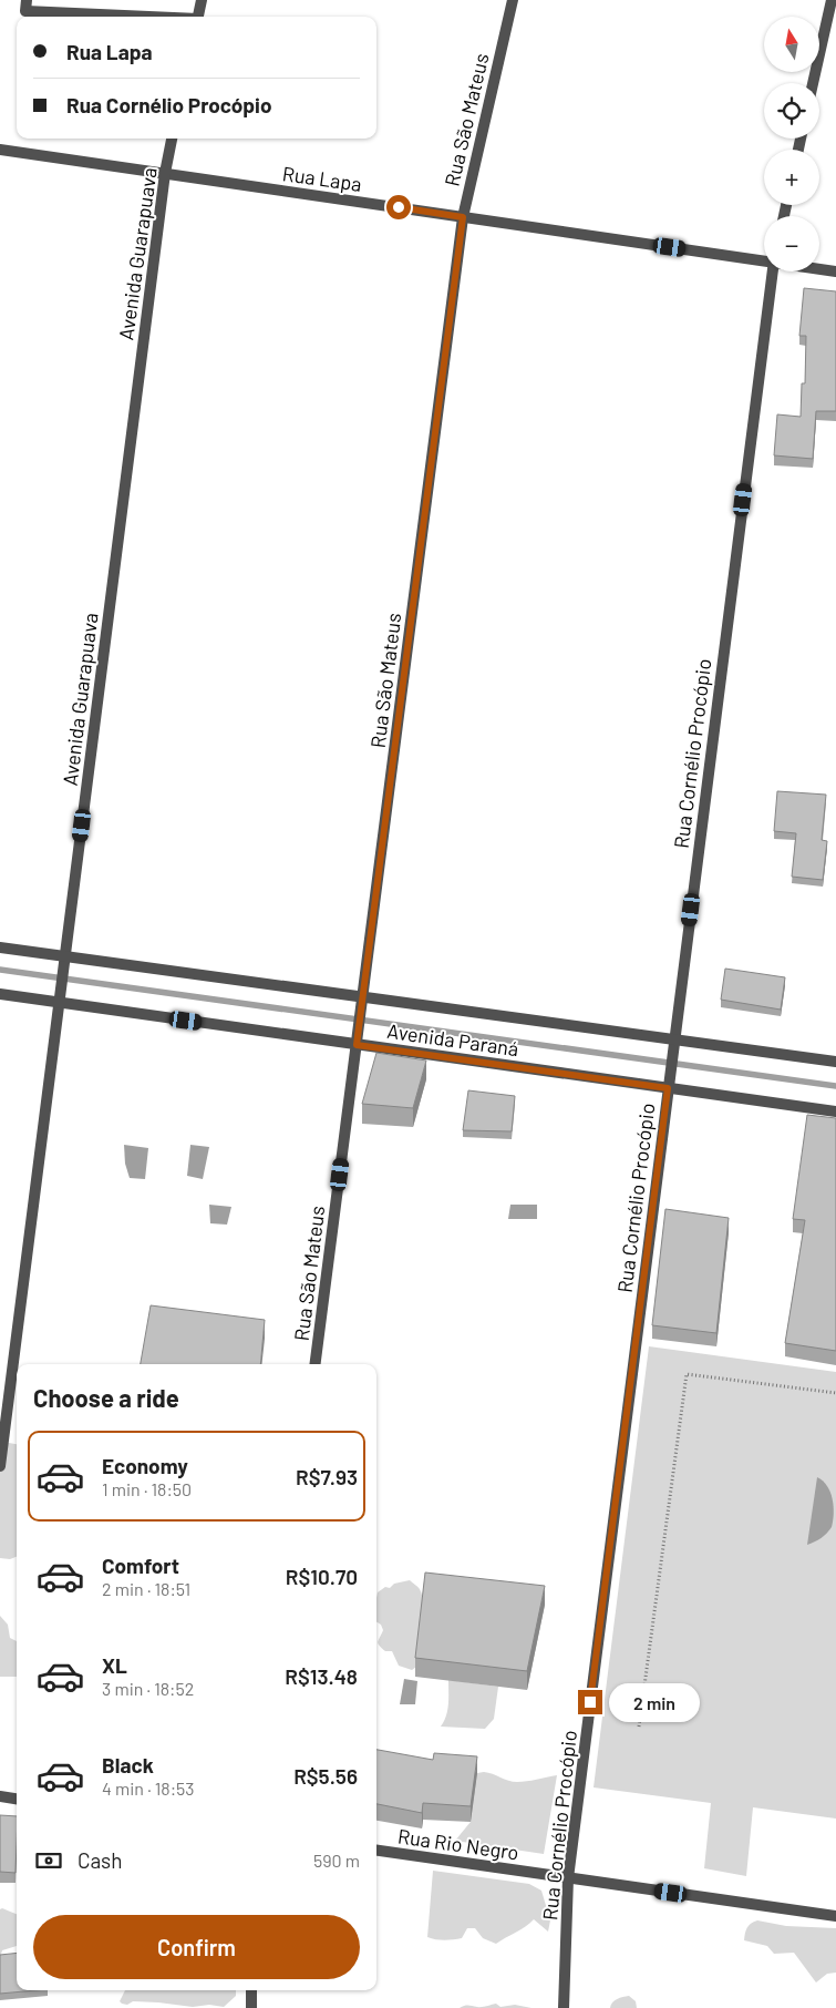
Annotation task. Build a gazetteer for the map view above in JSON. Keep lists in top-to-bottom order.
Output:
{
  "streets": {
    "street": [
      "Rua São Mateus",
      "Rua Lapa",
      "Avenida Guarapuava",
      "Rua Cornélio Procópio",
      "Avenida Paraná",
      "Rua Rio Negro"
    ]
  },
  "crossings": [
    ["Rua São Mateus", "Rua Lapa"],
    ["Rua São Mateus", "Avenida Paraná"],
    ["Rua Lapa", "Avenida Guarapuava"],
    ["Avenida Guarapuava", "Avenida Paraná"],
    ["Rua Cornélio Procópio", "Avenida Paraná"],
    ["Rua Cornélio Procópio", "Rua Rio Negro"]
  ],
  "north": "top",
  "page": {
    "map_buttons": ["+", "−"],
    "banner": ["Rua Lapa", "Rua Cornélio Procópio"],
    "heading": "Choose a ride",
    "list": [
      {
        "name": "Economy",
        "note": "1 min · 18:50",
        "value": "R$7.93"
      },
      {
        "name": "Comfort",
        "note": "2 min · 18:51",
        "value": "R$10.70"
      },
      {
        "name": "XL",
        "note": "3 min · 18:52",
        "value": "R$13.48"
      },
      {
        "name": "Black",
        "note": "4 min · 18:53",
        "value": "R$5.56"
      }
    ],
    "bubble": "2 min",
    "pay": ["Cash", "590 m"],
    "buttons": "Confirm"
  }
}
